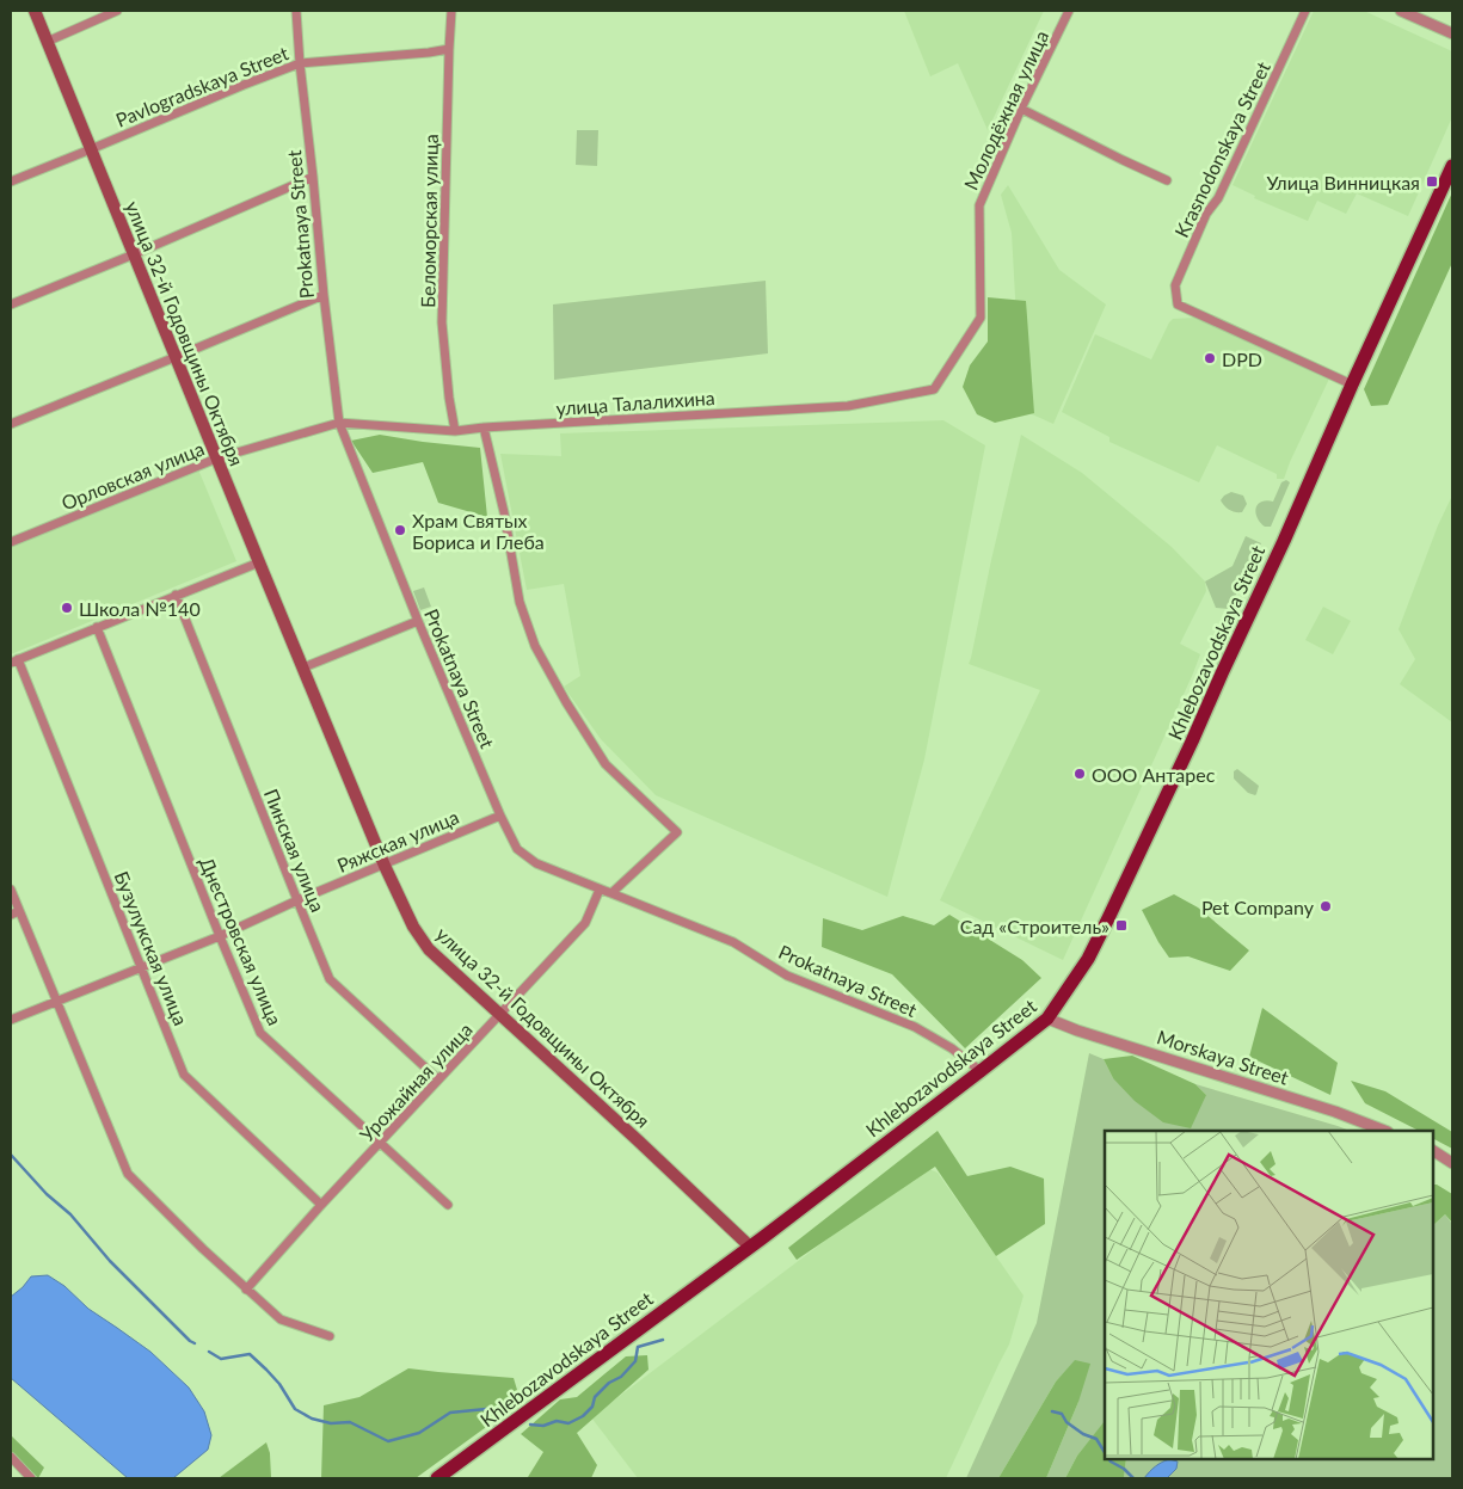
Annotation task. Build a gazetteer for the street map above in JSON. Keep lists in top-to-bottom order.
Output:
{
  "streets": {
    "main road": ["улица 32-й Годовщины Октября", "Khlebozavodskaya Street"],
    "street": [
      "Pavlogradskaya Street",
      "Молодёжная улица",
      "Krasnodonskaya Street",
      "Беломорская улица",
      "Prokatnaya Street",
      "улица Талалихина",
      "Орловская улица",
      "Ряжская улица",
      "Пинская улица",
      "Днестровская улица",
      "Бузулукская улица",
      "Morskaya Street",
      "Урожайная улица"
    ]
  },
  "crossings": [
    ["Pavlogradskaya Street", "Беломорская улица"],
    ["Pavlogradskaya Street", "Prokatnaya Street"],
    ["Pavlogradskaya Street", "улица 32-й Годовщины Октября"],
    ["Молодёжная улица", "улица Талалихина"],
    ["Krasnodonskaya Street", "Khlebozavodskaya Street"],
    ["Беломорская улица", "улица Талалихина"],
    ["Prokatnaya Street", "улица Талалихина"],
    ["Prokatnaya Street", "Орловская улица"],
    ["Prokatnaya Street", "Khlebozavodskaya Street"],
    ["Prokatnaya Street", "Ряжская улица"],
    ["Prokatnaya Street", "Урожайная улица"],
    ["улица 32-й Годовщины Октября", "Орловская улица"],
    ["улица 32-й Годовщины Октября", "Khlebozavodskaya Street"],
    ["улица 32-й Годовщины Октября", "Ряжская улица"],
    ["улица 32-й Годовщины Октября", "Урожайная улица"],
    ["улица Талалихина", "Орловская улица"],
    ["Khlebozavodskaya Street", "Morskaya Street"],
    ["Ряжская улица", "Пинская улица"],
    ["Ряжская улица", "Днестровская улица"],
    ["Ряжская улица", "Бузулукская улица"],
    ["Пинская улица", "Урожайная улица"],
    ["Днестровская улица", "Урожайная улица"],
    ["Бузулукская улица", "Урожайная улица"]
  ],
  "places": {
    "transit": ["Улица Винницкая", "Сад «Строитель»"],
    "other": [
      "DPD",
      "Храм Святых Бориса и Глеба",
      "Школа №140",
      "ООО Антарес",
      "Pet Company"
    ]
  }
}
